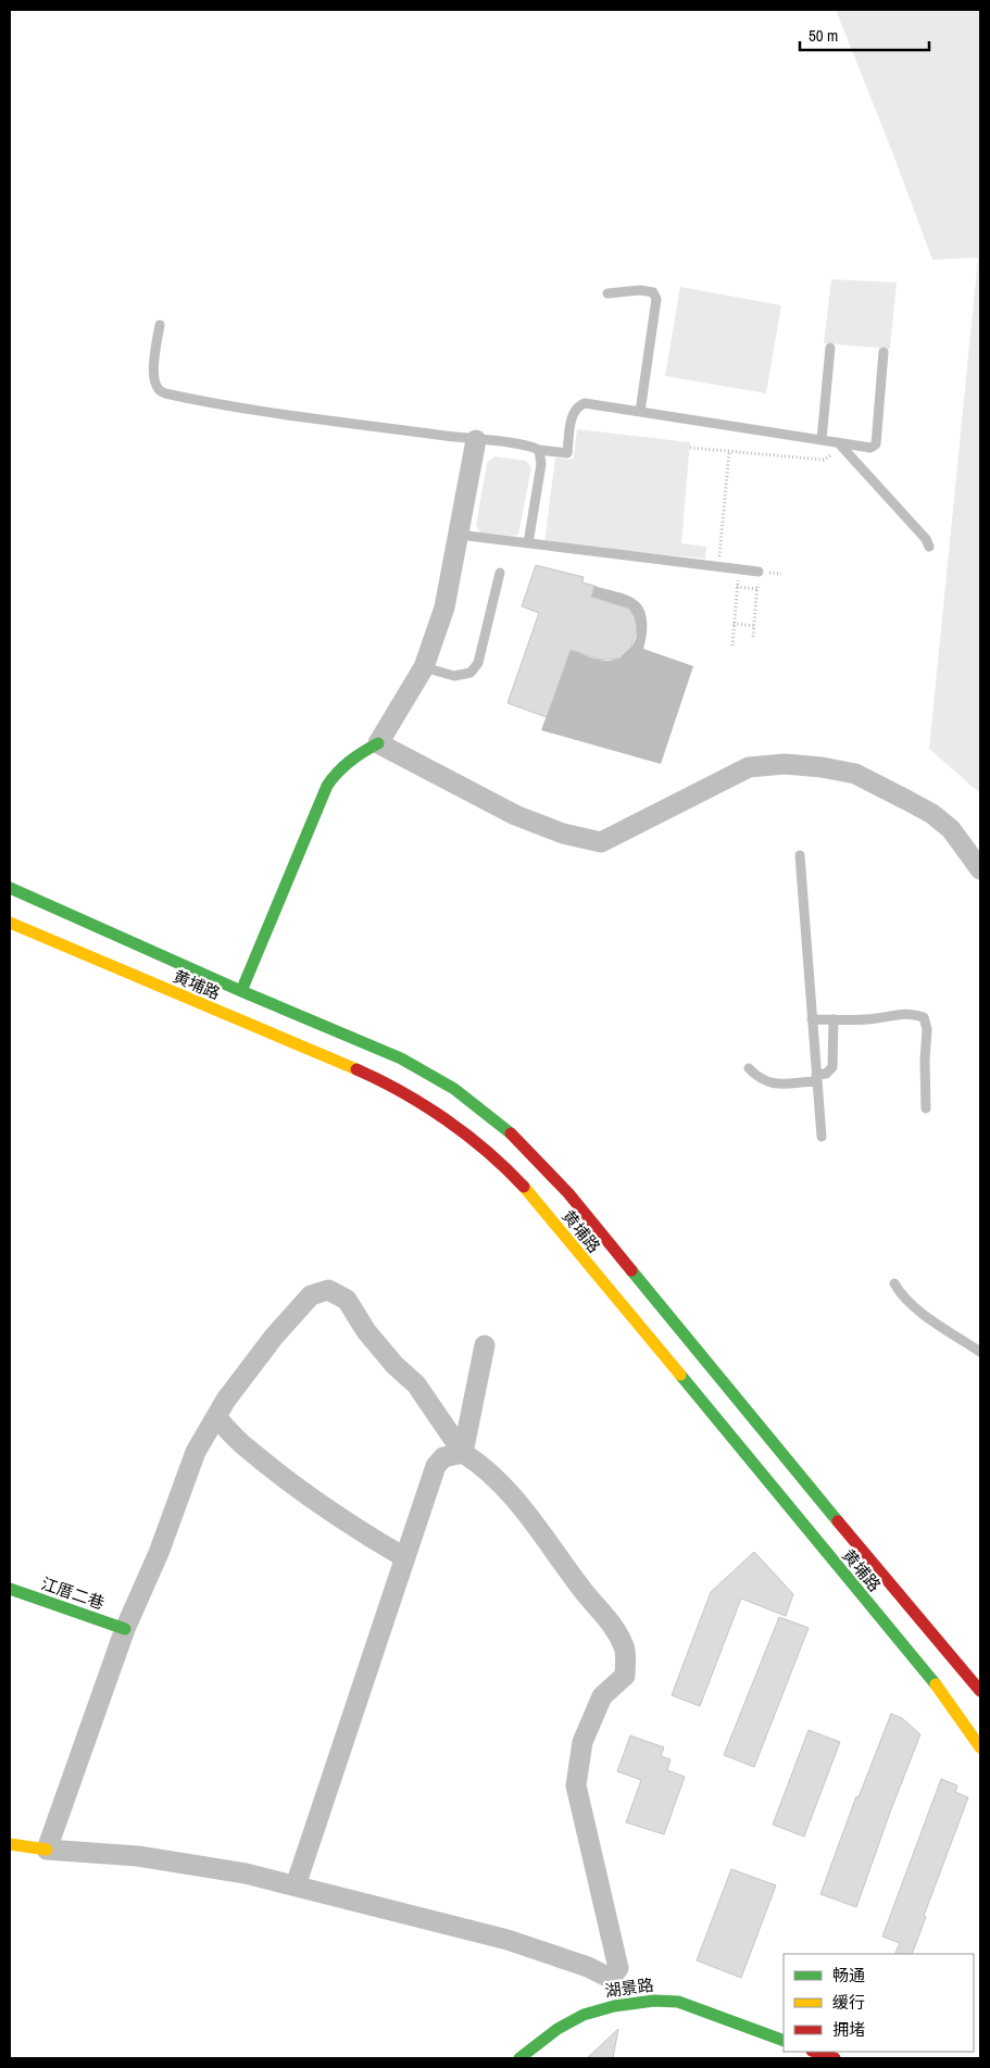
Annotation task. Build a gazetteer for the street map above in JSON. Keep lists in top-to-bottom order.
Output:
{
  "streets": {
    "main road": ["黄埔路", "江厝二巷", "湖景路"]
  },
  "legend": ["畅通", "缓行", "拥堵"],
  "scale_bar": "50 m"
}
